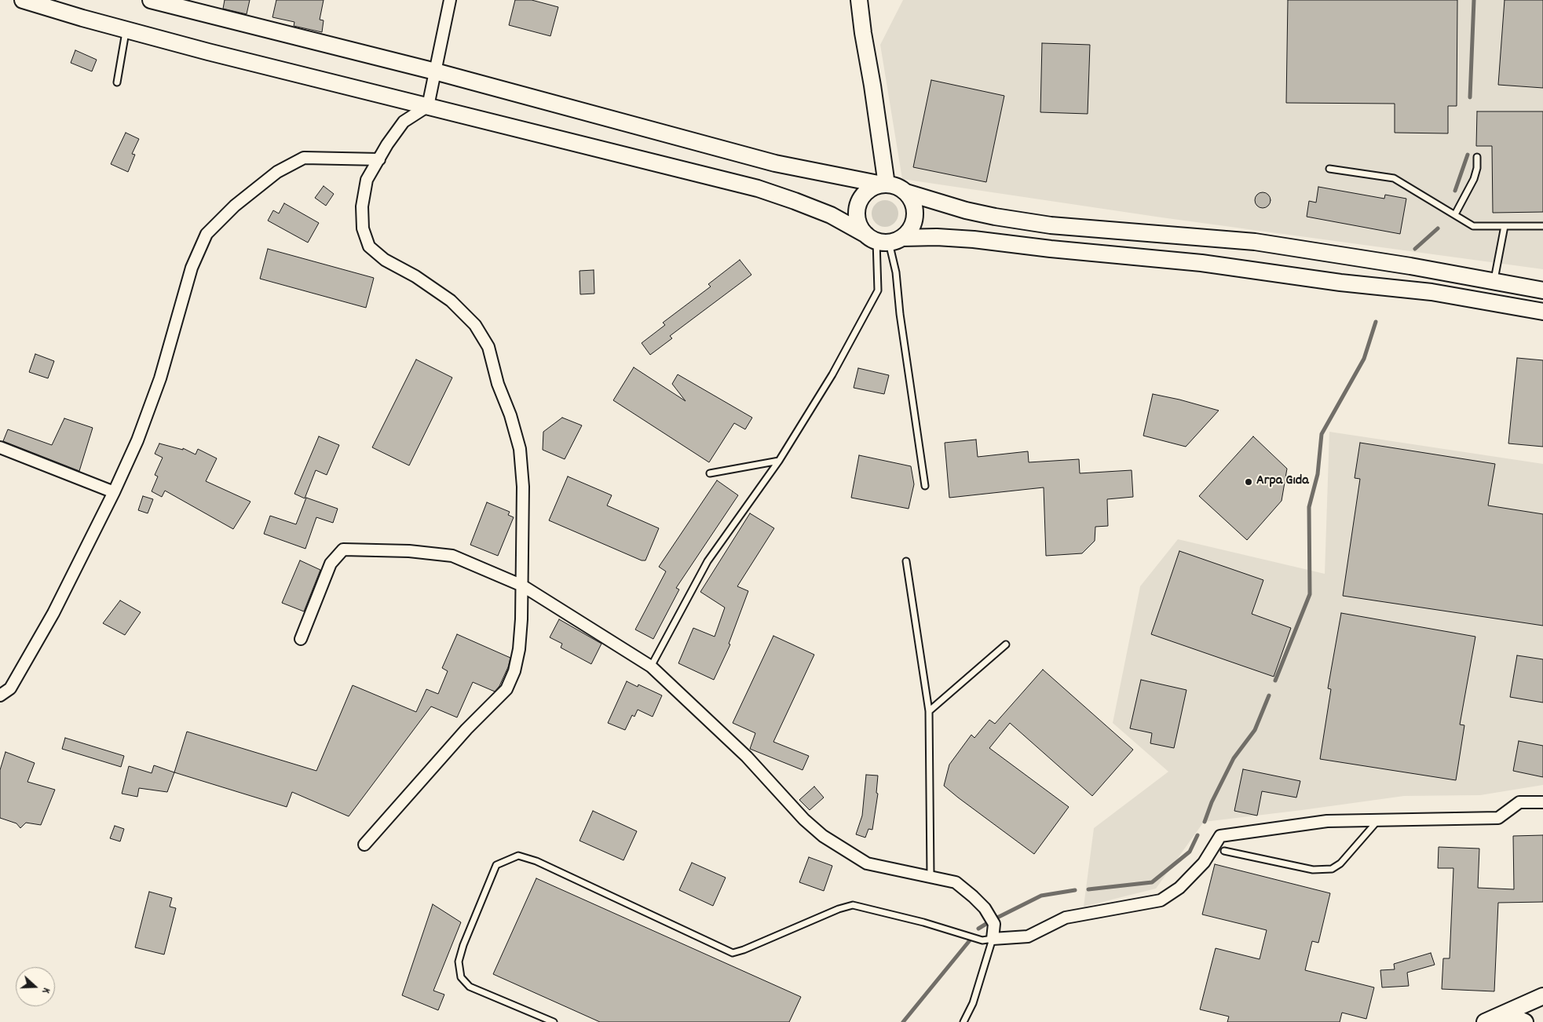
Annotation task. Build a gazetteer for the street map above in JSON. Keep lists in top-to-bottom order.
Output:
{
  "places": ["Arpa Gıda"],
  "north": "right"
}
